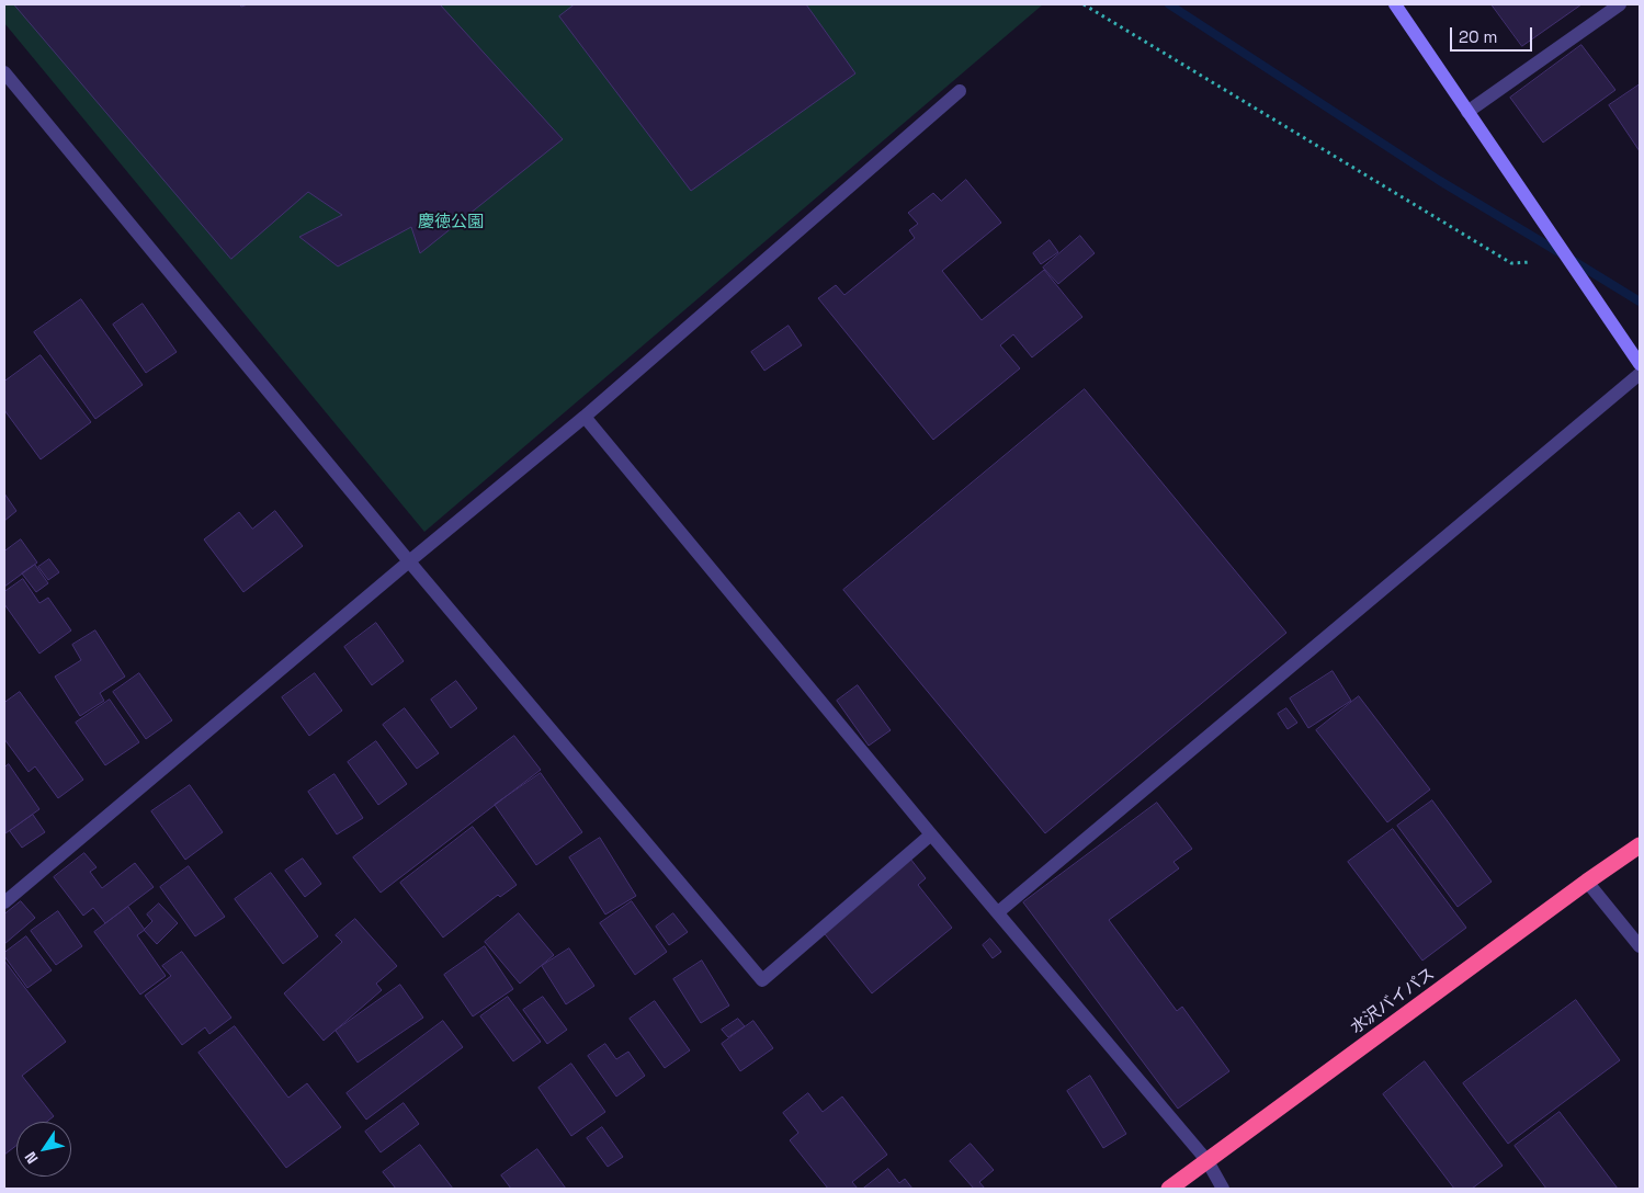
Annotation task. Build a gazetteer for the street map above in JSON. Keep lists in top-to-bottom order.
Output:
{
  "streets": {
    "highway": ["水沢バイパス"]
  },
  "parks": ["慶徳公園"],
  "scale_bar": "20 m",
  "north": "bottom left"
}
